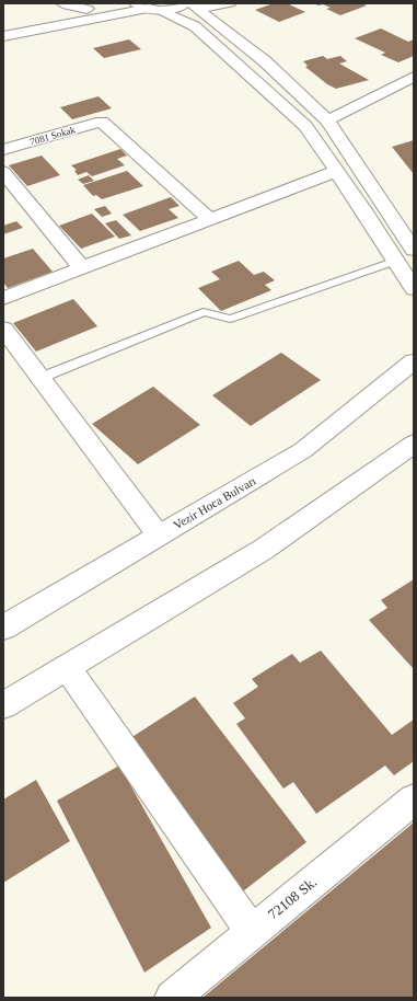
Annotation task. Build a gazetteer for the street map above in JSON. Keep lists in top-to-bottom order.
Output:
{
  "streets": {
    "street": ["7081 Sokak", "Vezir Hoca Bulvarı", "72108 Sk."]
  }
}
